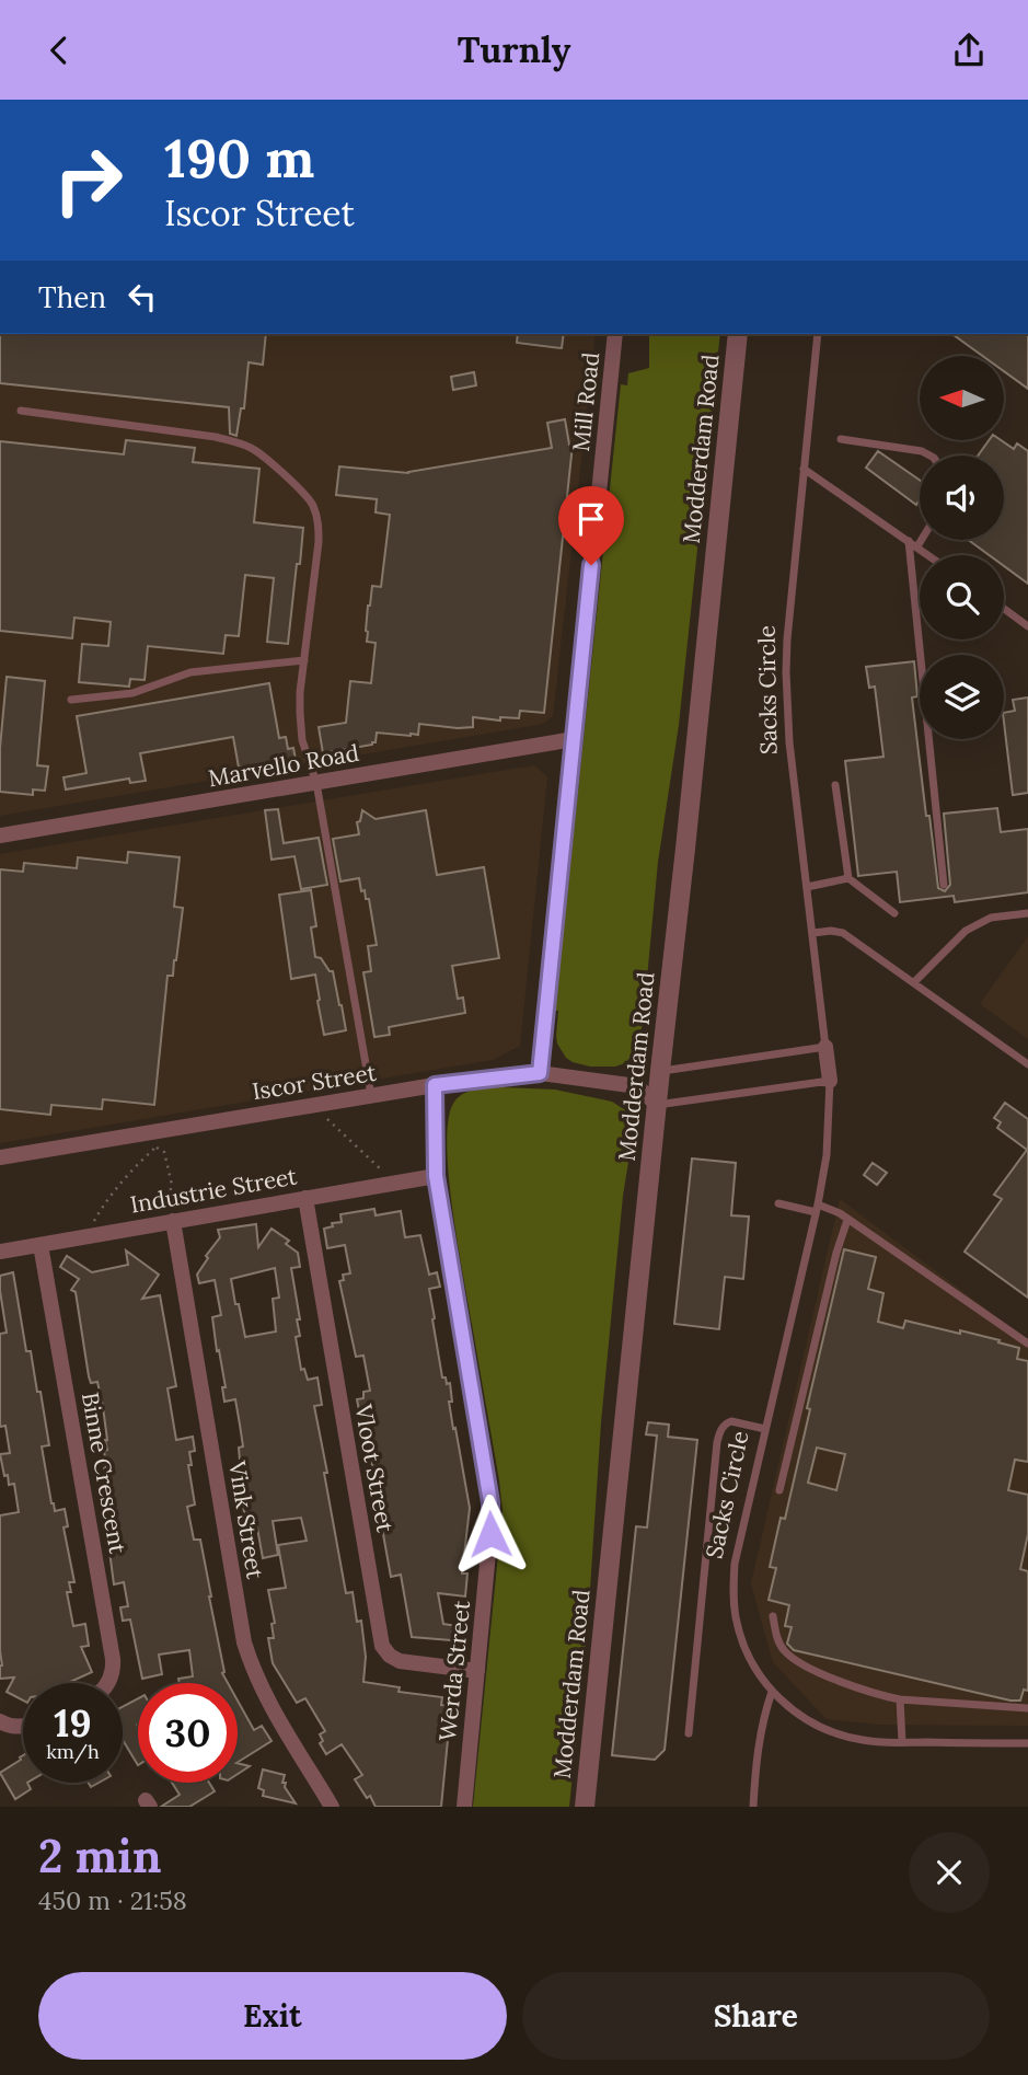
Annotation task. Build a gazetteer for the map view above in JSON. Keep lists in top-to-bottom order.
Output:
{
  "streets": {
    "street": [
      "Mill Road",
      "Modderdam Road",
      "Sacks Circle",
      "Marvello Road",
      "Iscor Street",
      "Industrie Street",
      "Vloot Street",
      "Binne Crescent",
      "Vink Street",
      "Werda Street"
    ]
  },
  "crossings": [
    ["Mill Road", "Marvello Road"],
    ["Mill Road", "Iscor Street"],
    ["Iscor Street", "Werda Street"],
    ["Industrie Street", "Vloot Street"],
    ["Industrie Street", "Binne Crescent"],
    ["Industrie Street", "Vink Street"],
    ["Industrie Street", "Werda Street"],
    ["Vloot Street", "Werda Street"]
  ],
  "north": "left",
  "page": {
    "header": "Turnly",
    "turn": ["190 m", "Iscor Street"],
    "then": "Then",
    "speed": "19 km/h",
    "limit": "30",
    "heading": ["2 min", "450 m · 21:58"],
    "buttons": ["Exit", "Share"]
  }
}
